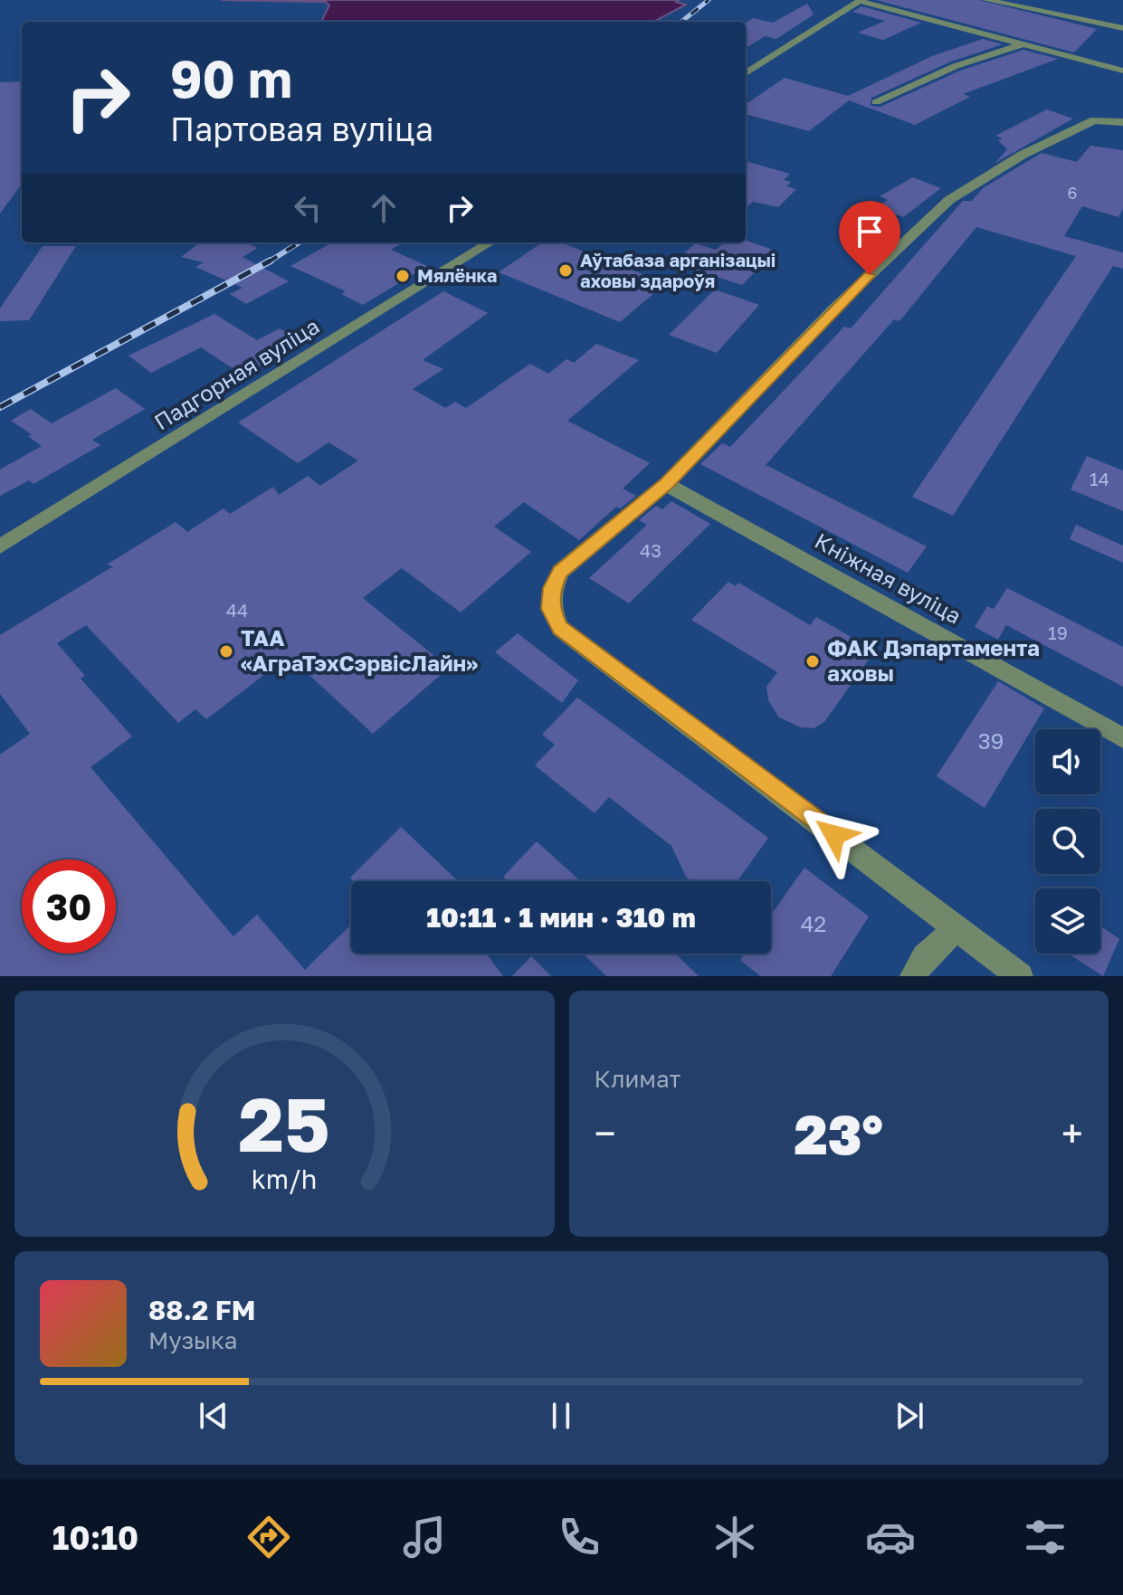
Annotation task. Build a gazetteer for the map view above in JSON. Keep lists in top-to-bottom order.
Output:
{
  "streets": {
    "street": ["Падгорная вуліца", "Кніжная вуліца"]
  },
  "places": [
    "Аўтабаза арганізацыі аховы здароўя",
    "Мялёнка",
    "ТАА «АграТэхСэрвісЛайн»",
    "ФАК Дэпартамента аховы"
  ],
  "house_numbers": [
    "6",
    "14",
    "43",
    "44",
    "19",
    "39",
    "42"
  ],
  "page": {
    "turn": ["90 m", "Партовая вуліца"],
    "limit": "30",
    "trip": "10:11 · 1 мин · 310 m",
    "tile": "Климат",
    "heat": ["−", "23°", "+"],
    "song": ["88.2 FM", "Музыка"],
    "tabs": "10:10",
    "gauge": ["25", "km/h"]
  }
}
